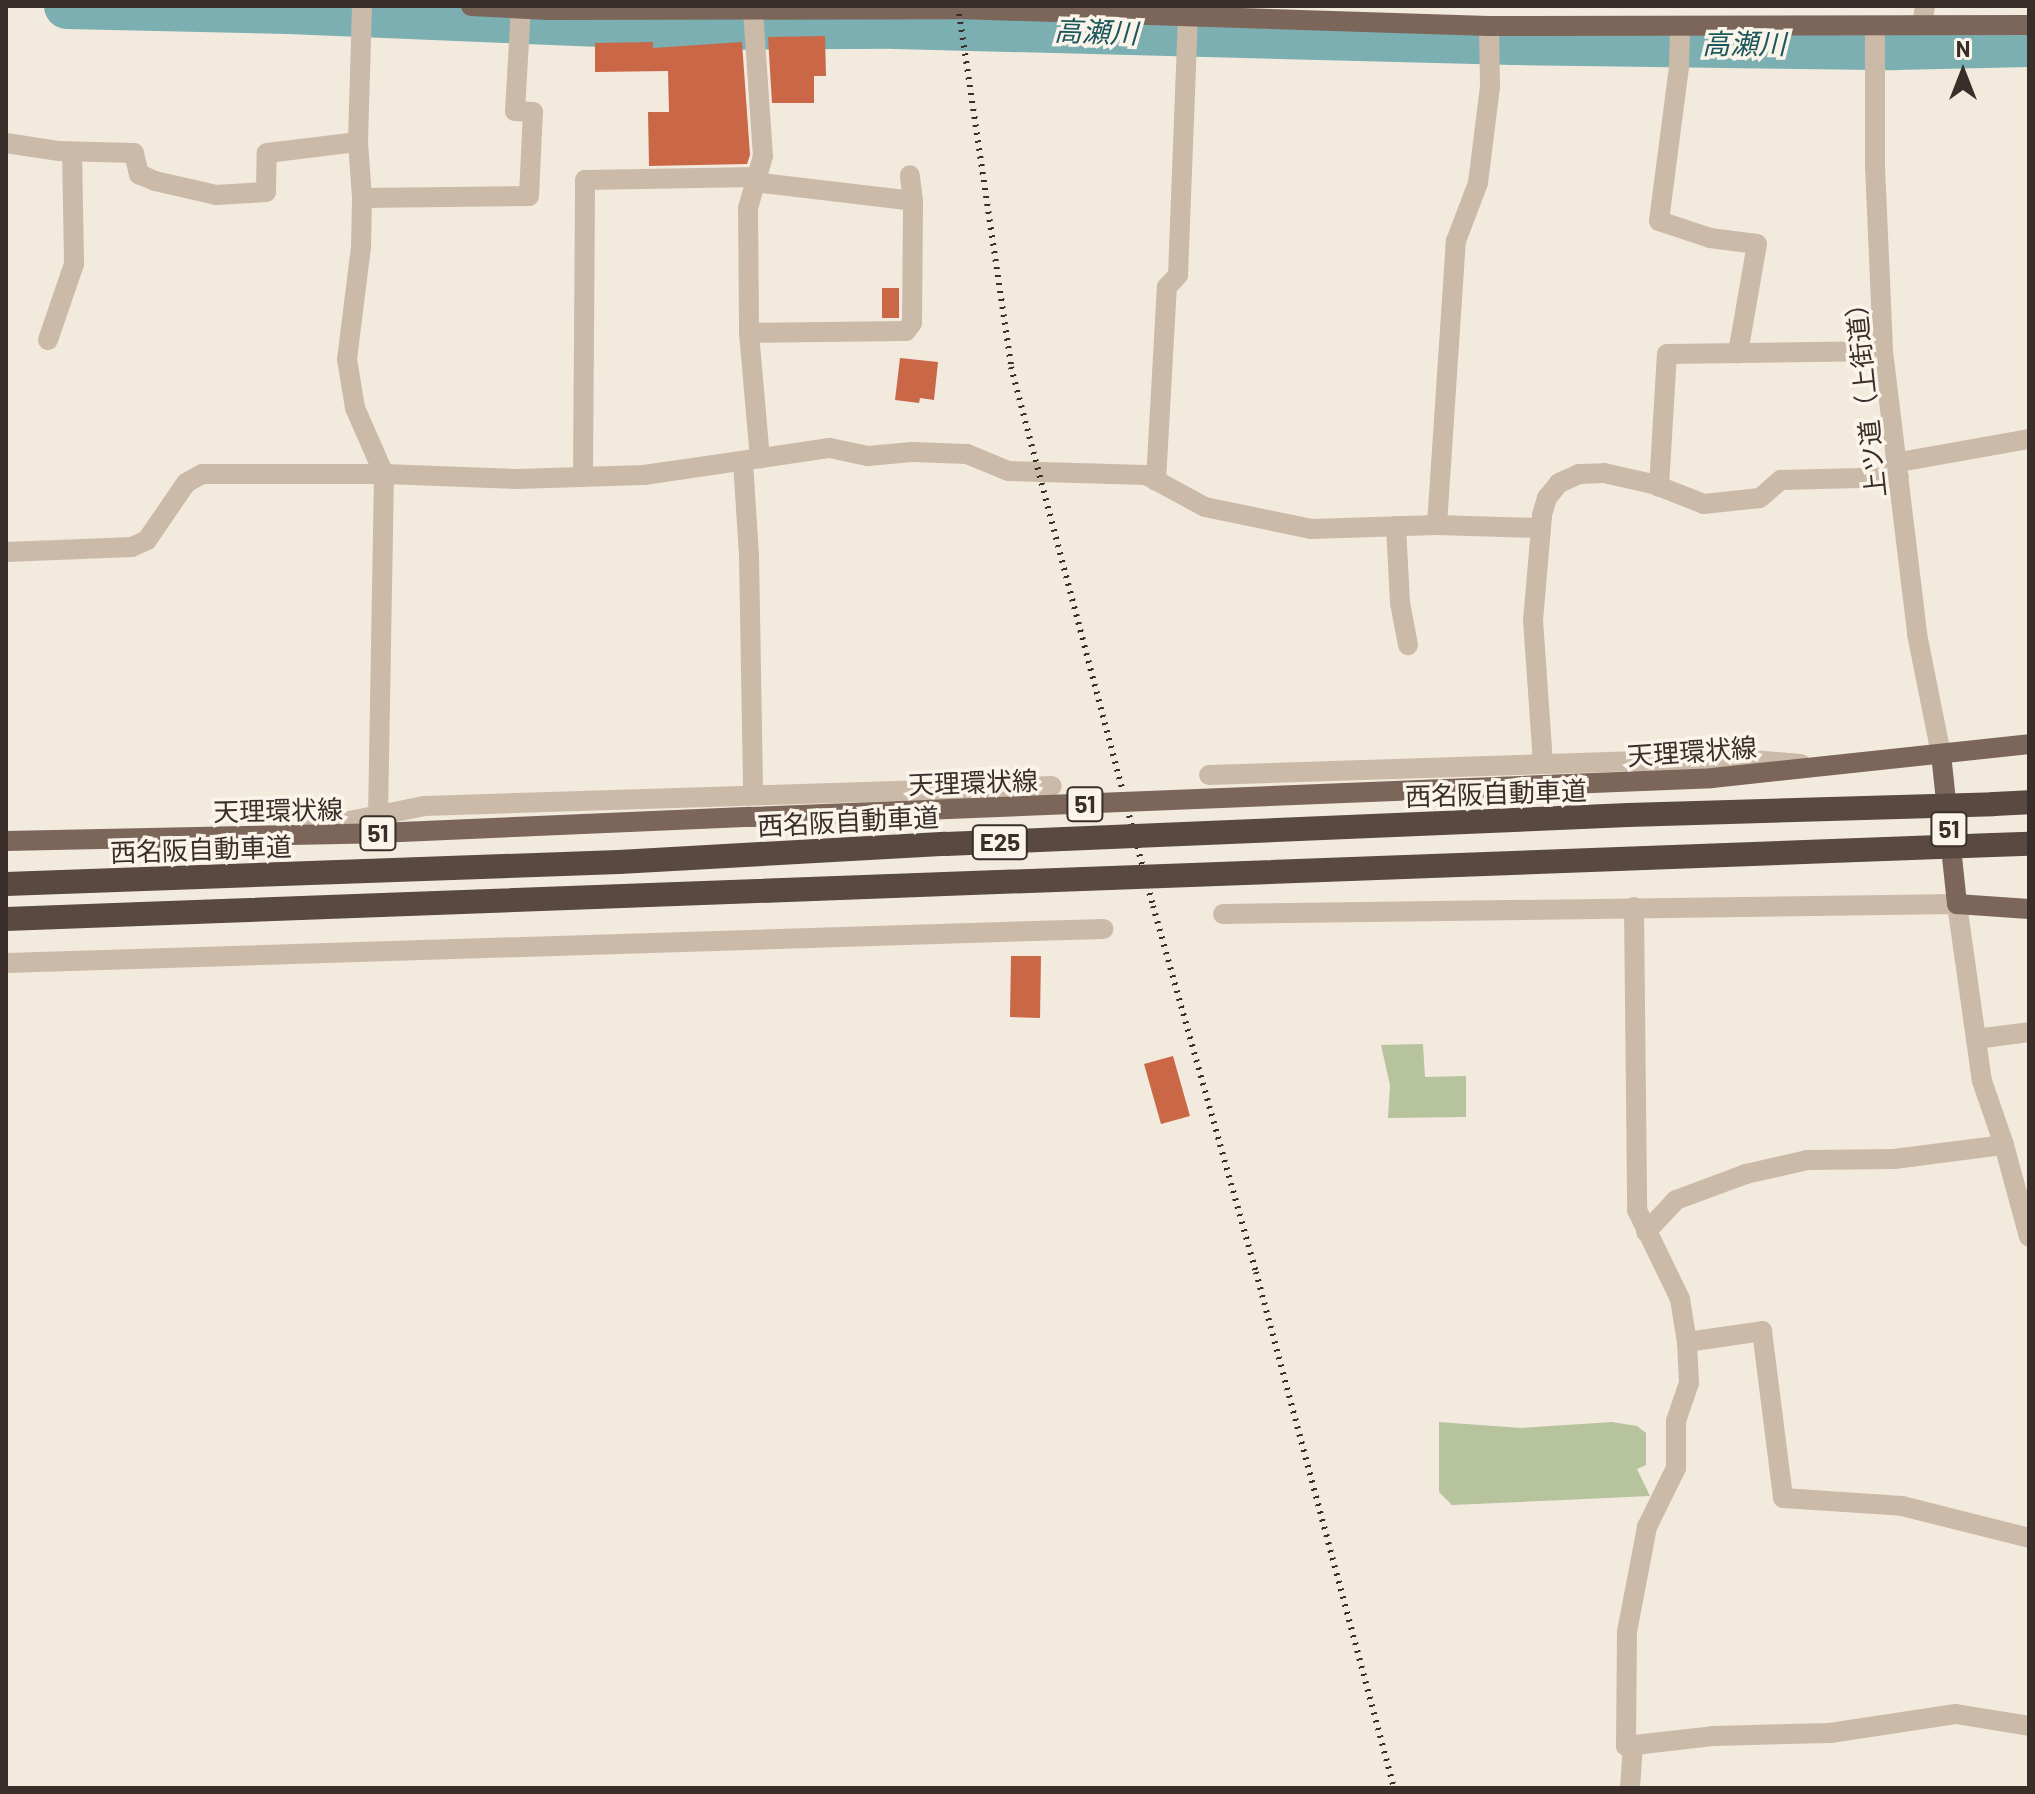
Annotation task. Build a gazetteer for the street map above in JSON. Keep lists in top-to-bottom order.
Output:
{
  "streets": {
    "highway": ["西名阪自動車道", "E25"],
    "main road": ["天理環状線", "51"],
    "street": ["上ツ道（上街道）"]
  },
  "crossings": [
    ["上ツ道（上街道）", "天理環状線"],
    ["上ツ道（上街道）", "51"],
    ["天理環状線", "51"]
  ],
  "water": ["高瀬川"],
  "north": "top"
}
